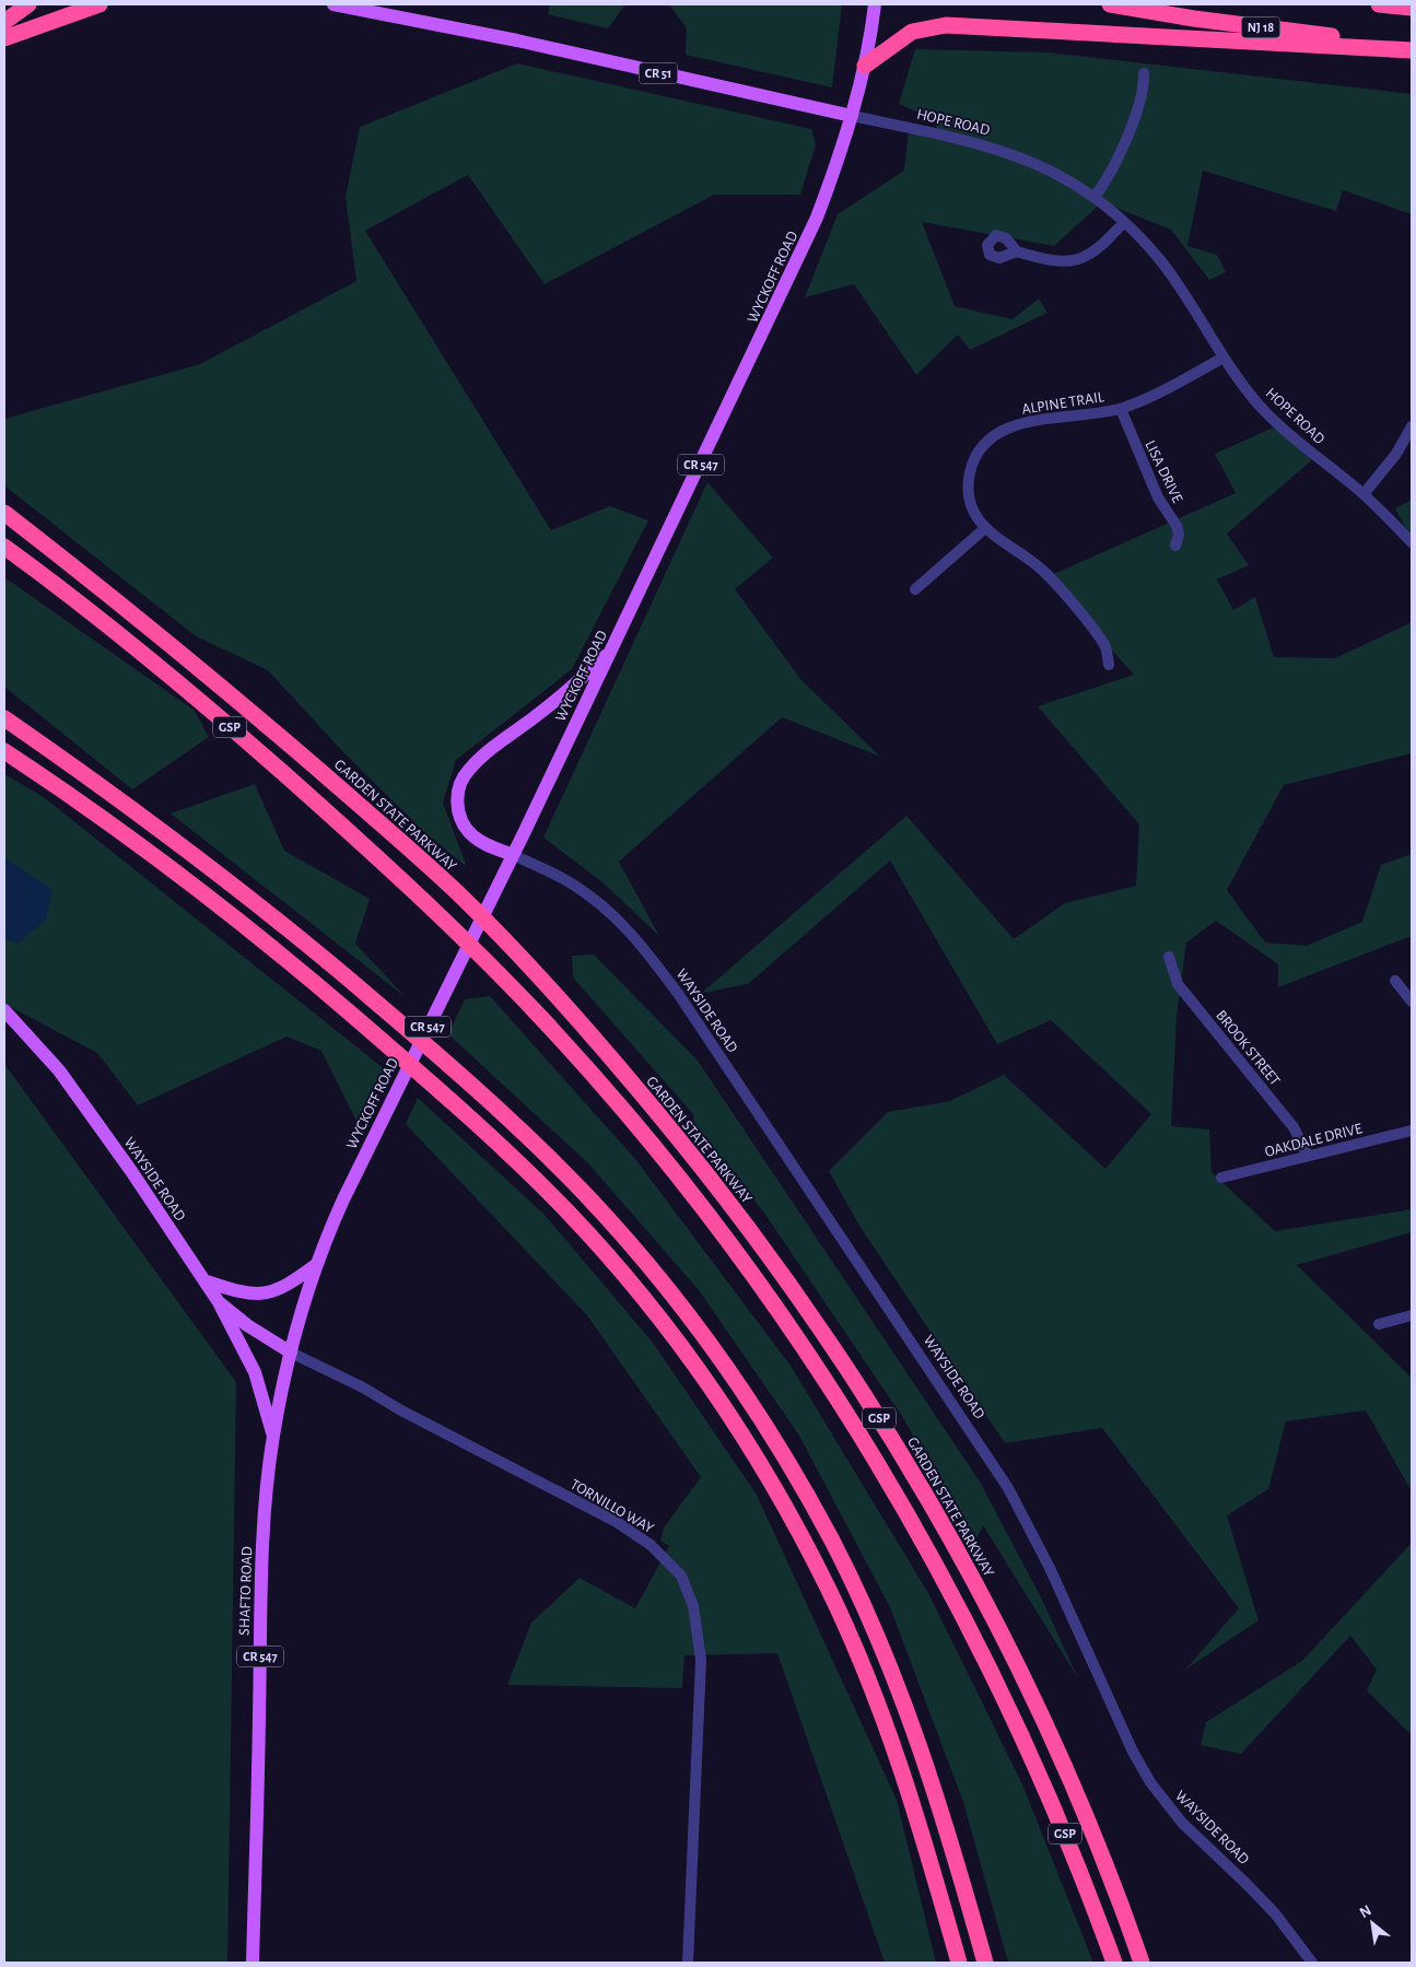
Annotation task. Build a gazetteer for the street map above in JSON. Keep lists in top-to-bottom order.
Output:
{
  "streets": {
    "highway": ["NJ 18", "GSP", "GARDEN STATE PARKWAY"],
    "main road": [
      "CR 51",
      "HOPE ROAD",
      "WYCKOFF ROAD",
      "CR 547",
      "WAYSIDE ROAD",
      "SHAFTO ROAD"
    ],
    "street": [
      "ALPINE TRAIL",
      "LISA DRIVE",
      "BROOK STREET",
      "OAKDALE DRIVE",
      "TORNILLO WAY"
    ]
  },
  "crossings": [
    ["HOPE ROAD", "WYCKOFF ROAD"],
    ["HOPE ROAD", "ALPINE TRAIL"],
    ["WYCKOFF ROAD", "WAYSIDE ROAD"],
    ["WYCKOFF ROAD", "TORNILLO WAY"],
    ["WYCKOFF ROAD", "SHAFTO ROAD"],
    ["ALPINE TRAIL", "LISA DRIVE"],
    ["WAYSIDE ROAD", "TORNILLO WAY"],
    ["WAYSIDE ROAD", "SHAFTO ROAD"],
    ["BROOK STREET", "OAKDALE DRIVE"],
    ["TORNILLO WAY", "SHAFTO ROAD"]
  ],
  "north": "top left"
}
